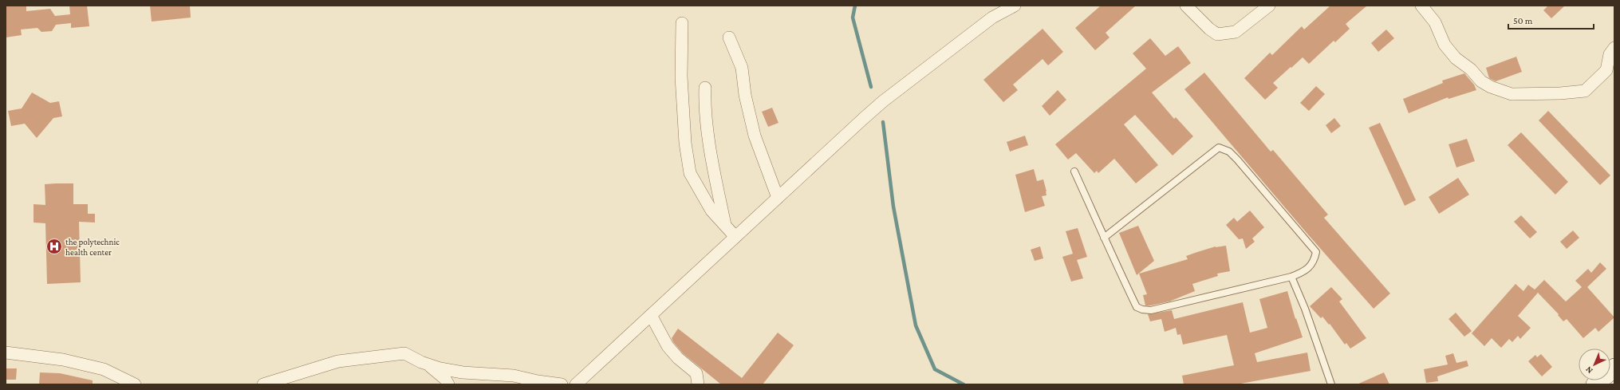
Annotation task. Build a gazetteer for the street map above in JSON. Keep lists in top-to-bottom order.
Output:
{
  "places": {
    "hospital": ["the polytechnic health center"]
  },
  "scale_bar": "50 m",
  "north": "bottom left"
}
